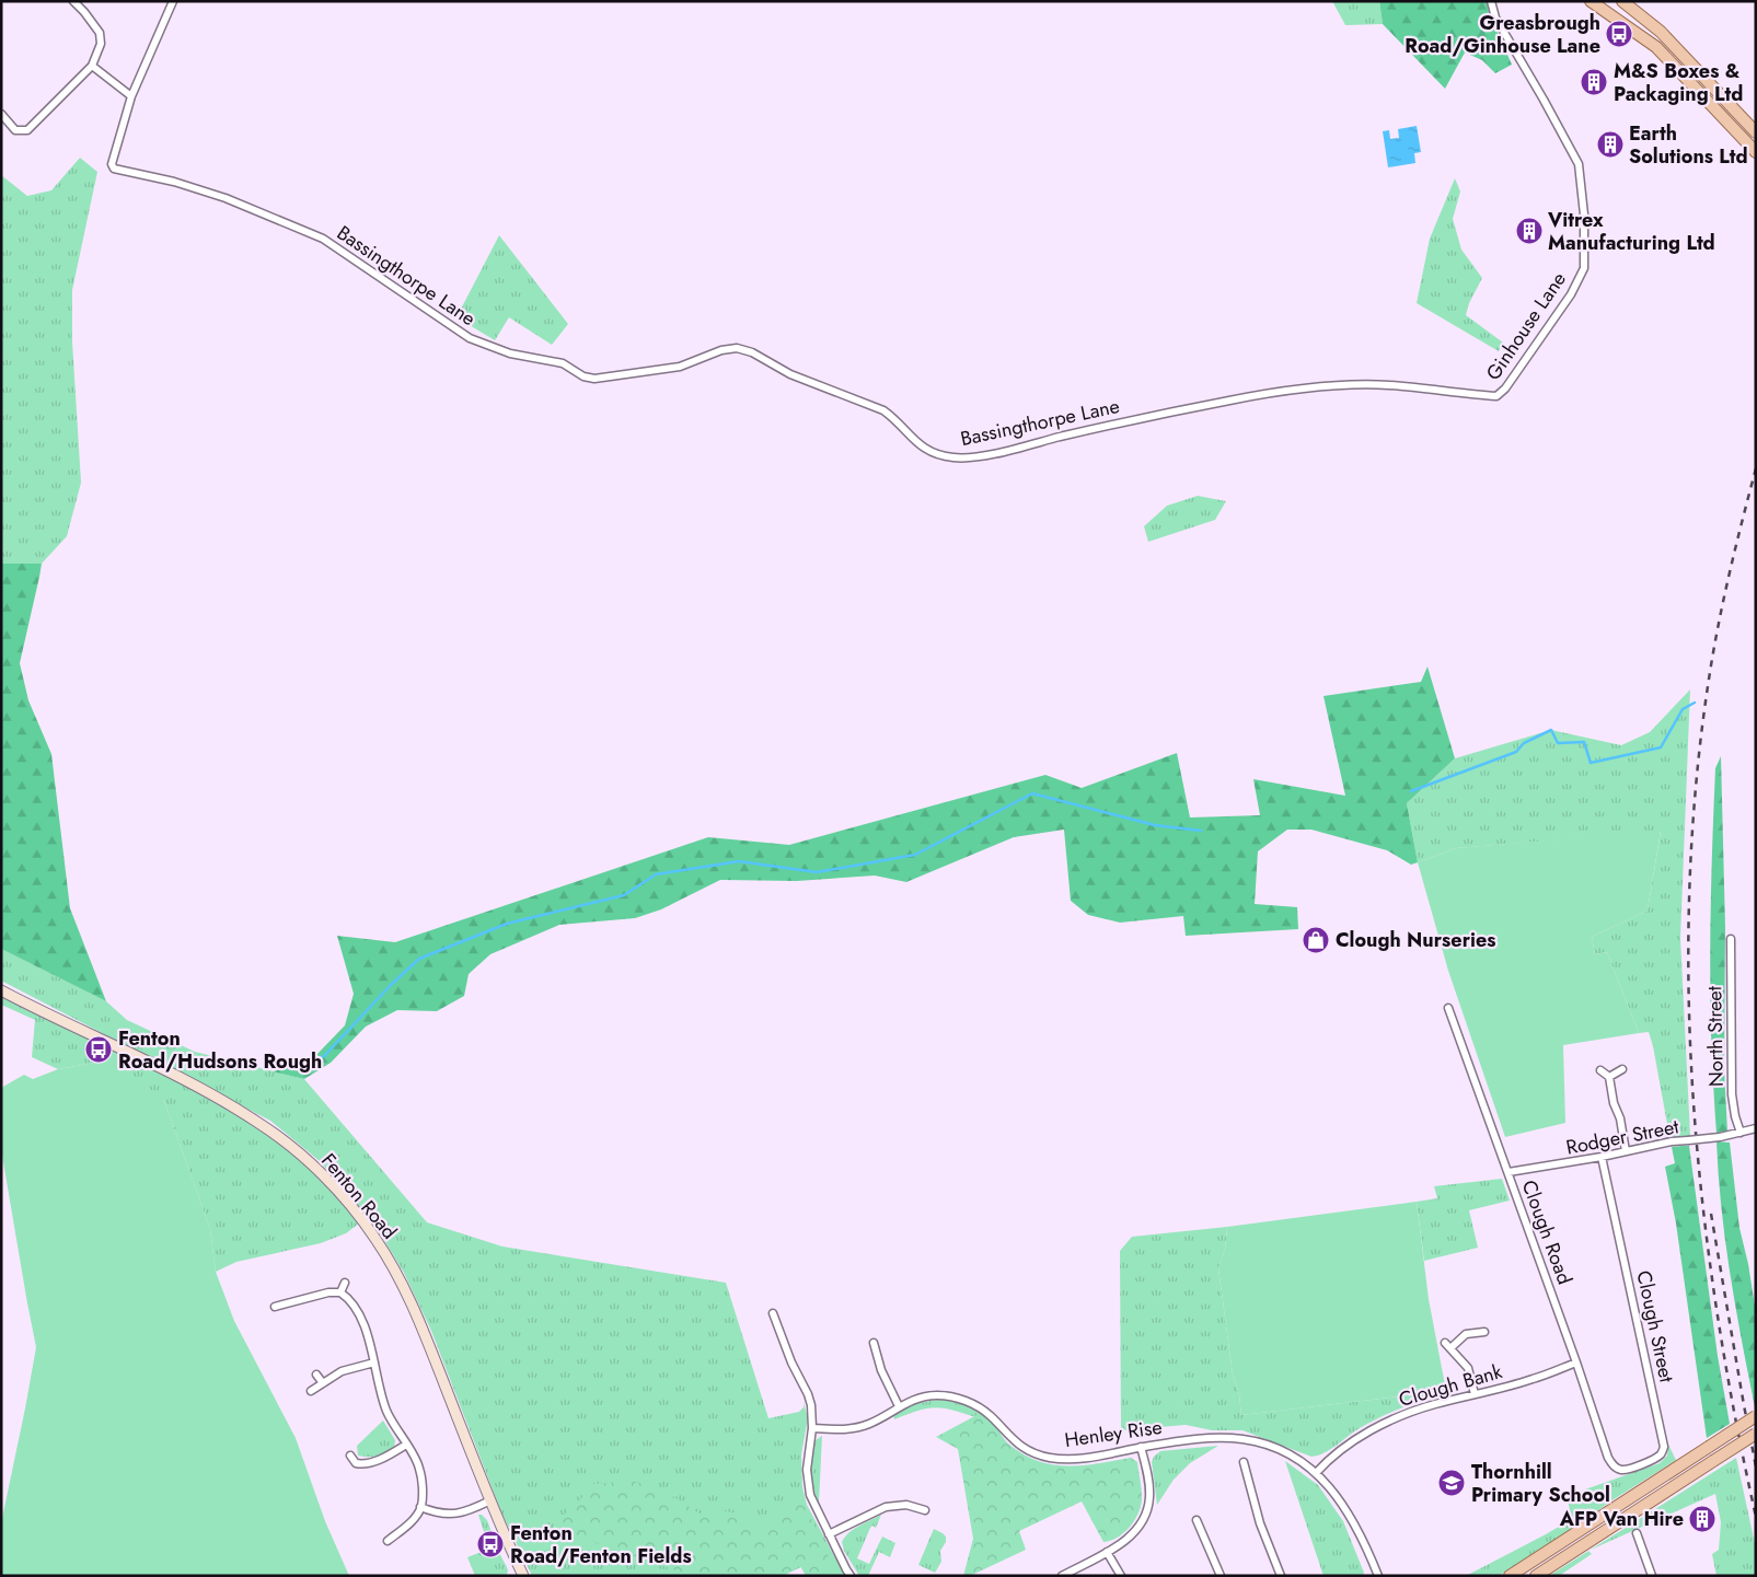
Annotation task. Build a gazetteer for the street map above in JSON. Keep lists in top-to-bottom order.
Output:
{
  "streets": {
    "street": [
      "Bassingthorpe Lane",
      "Ginhouse Lane",
      "North Street",
      "Rodger Street",
      "Fenton Road",
      "Clough Road",
      "Clough Street",
      "Clough Bank",
      "Henley Rise"
    ]
  },
  "crossings": [
    ["Bassingthorpe Lane", "Ginhouse Lane"],
    ["North Street", "Rodger Street"],
    ["Rodger Street", "Clough Road"],
    ["Rodger Street", "Clough Street"],
    ["Clough Road", "Clough Street"],
    ["Clough Road", "Clough Bank"],
    ["Clough Bank", "Henley Rise"]
  ],
  "places": {
    "bus stop": ["Greasbrough Road/Ginhouse Lane", "Fenton Road/Hudsons Rough", "Fenton Road/Fenton Fields"],
    "building": [
      "M&S Boxes & Packaging Ltd",
      "Earth Solutions Ltd",
      "Vitrex Manufacturing Ltd",
      "AFP Van Hire"
    ],
    "shop": ["Clough Nurseries"],
    "school or university": ["Thornhill Primary School"]
  }
}
